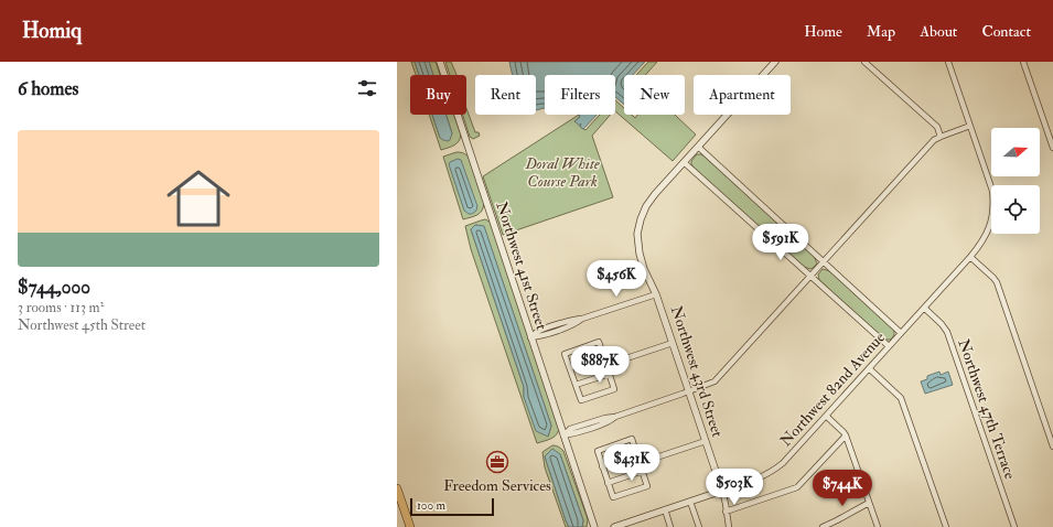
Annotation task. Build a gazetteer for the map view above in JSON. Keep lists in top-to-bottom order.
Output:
{
  "streets": {
    "street": [
      "Northwest 41st Street",
      "Northwest 43rd Street",
      "Northwest 82nd Avenue",
      "Northwest 47th Terrace"
    ]
  },
  "crossings": [
    ["Northwest 43rd Street", "Northwest 82nd Avenue"],
    ["Northwest 82nd Avenue", "Northwest 47th Terrace"]
  ],
  "parks": ["Doral White Course Park"],
  "places": {
    "office": ["Freedom Services"]
  },
  "scale_bar": "100 m",
  "north": "right",
  "page": {
    "header": "Homiq",
    "nav": [
      "Home",
      "Map",
      "About",
      "Contact"
    ],
    "heading": "6 homes",
    "chip": [
      "Buy",
      "Rent",
      "Filters",
      "New",
      "Apartment"
    ],
    "list": [
      {
        "name": "$744,000",
        "note": "3 rooms · 113 m² · Northwest 45th Street"
      }
    ],
    "price": [
      "$591K",
      "$456K",
      "$887K",
      "$431K",
      "$503K",
      "$744K"
    ],
    "scale": "100 m"
  }
}
